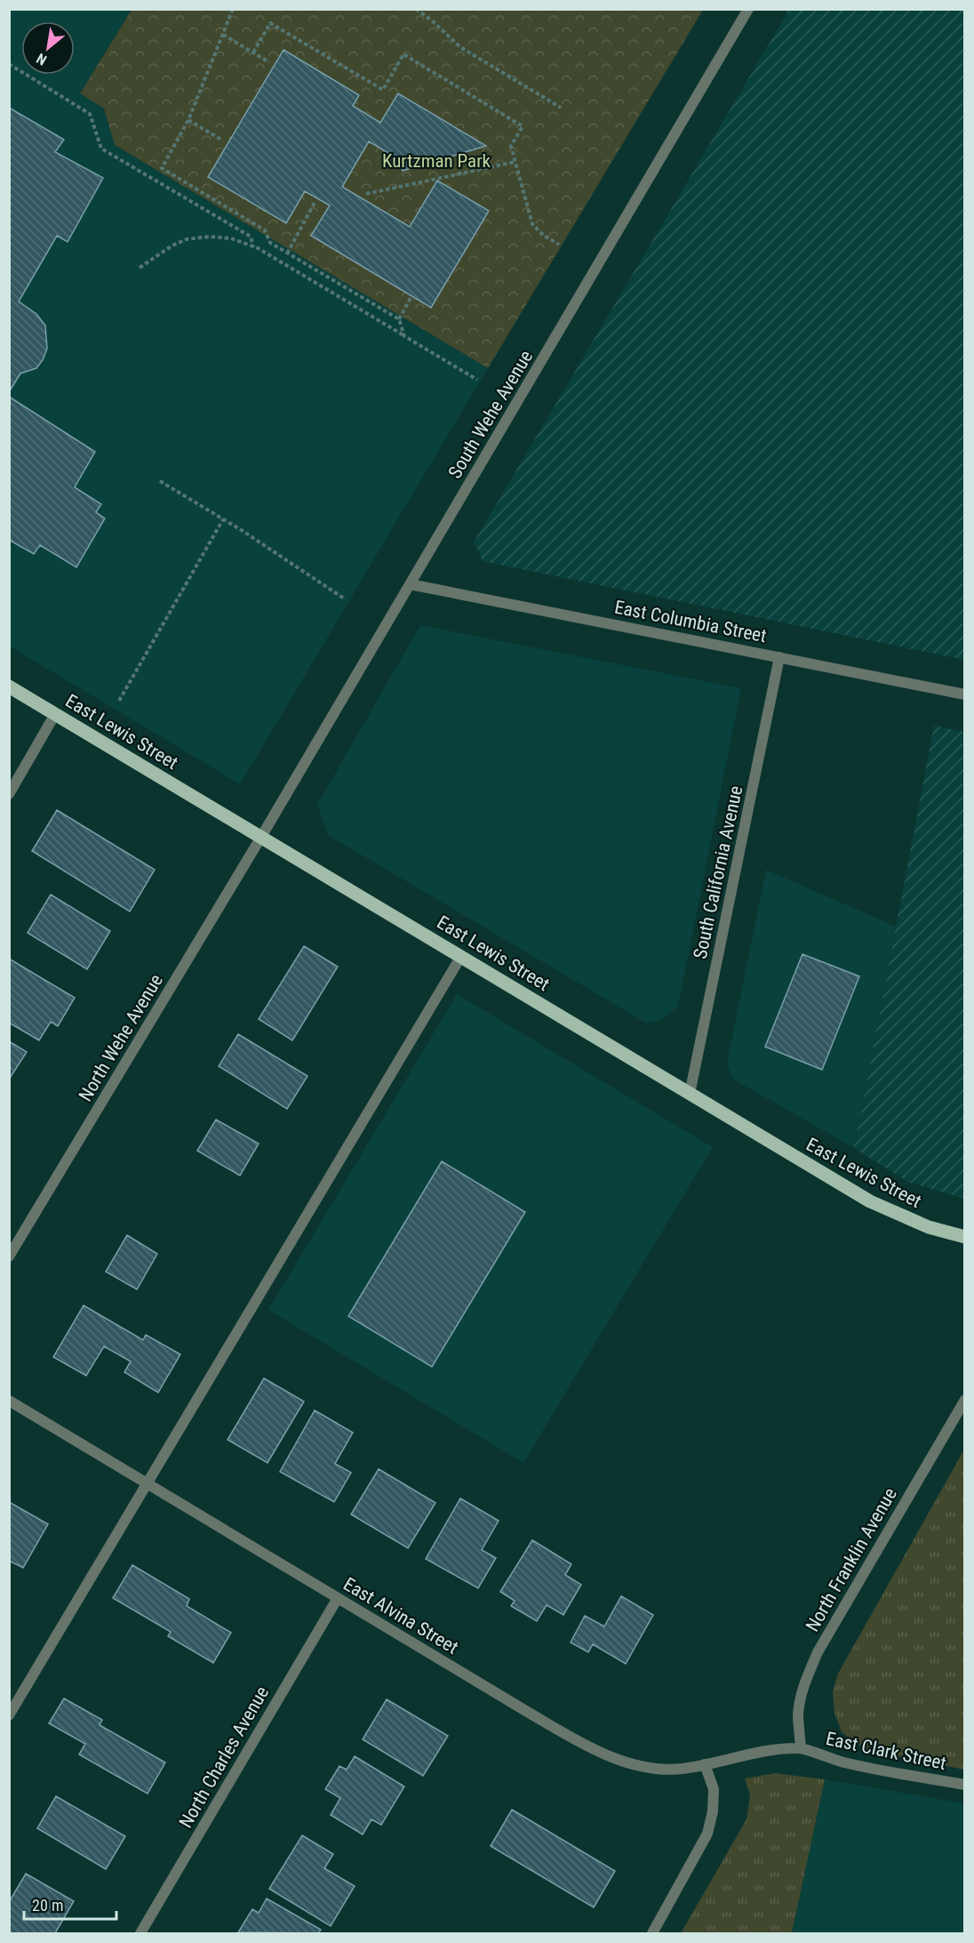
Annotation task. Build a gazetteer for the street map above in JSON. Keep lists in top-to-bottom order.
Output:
{
  "streets": {
    "main road": ["East Lewis Street"],
    "street": [
      "South Wehe Avenue",
      "East Columbia Street",
      "South California Avenue",
      "North Wehe Avenue",
      "North Franklin Avenue",
      "East Alvina Street",
      "East Clark Street",
      "North Charles Avenue"
    ]
  },
  "crossings": [
    ["South Wehe Avenue", "East Columbia Street"],
    ["South Wehe Avenue", "East Lewis Street"],
    ["South Wehe Avenue", "North Wehe Avenue"],
    ["East Columbia Street", "South California Avenue"],
    ["East Lewis Street", "South California Avenue"],
    ["East Lewis Street", "North Wehe Avenue"],
    ["North Franklin Avenue", "East Alvina Street"],
    ["North Franklin Avenue", "East Clark Street"],
    ["East Alvina Street", "East Clark Street"],
    ["East Alvina Street", "North Charles Avenue"]
  ],
  "parks": ["Kurtzman Park"],
  "scale_bar": "20 m",
  "north": "bottom left"
}
